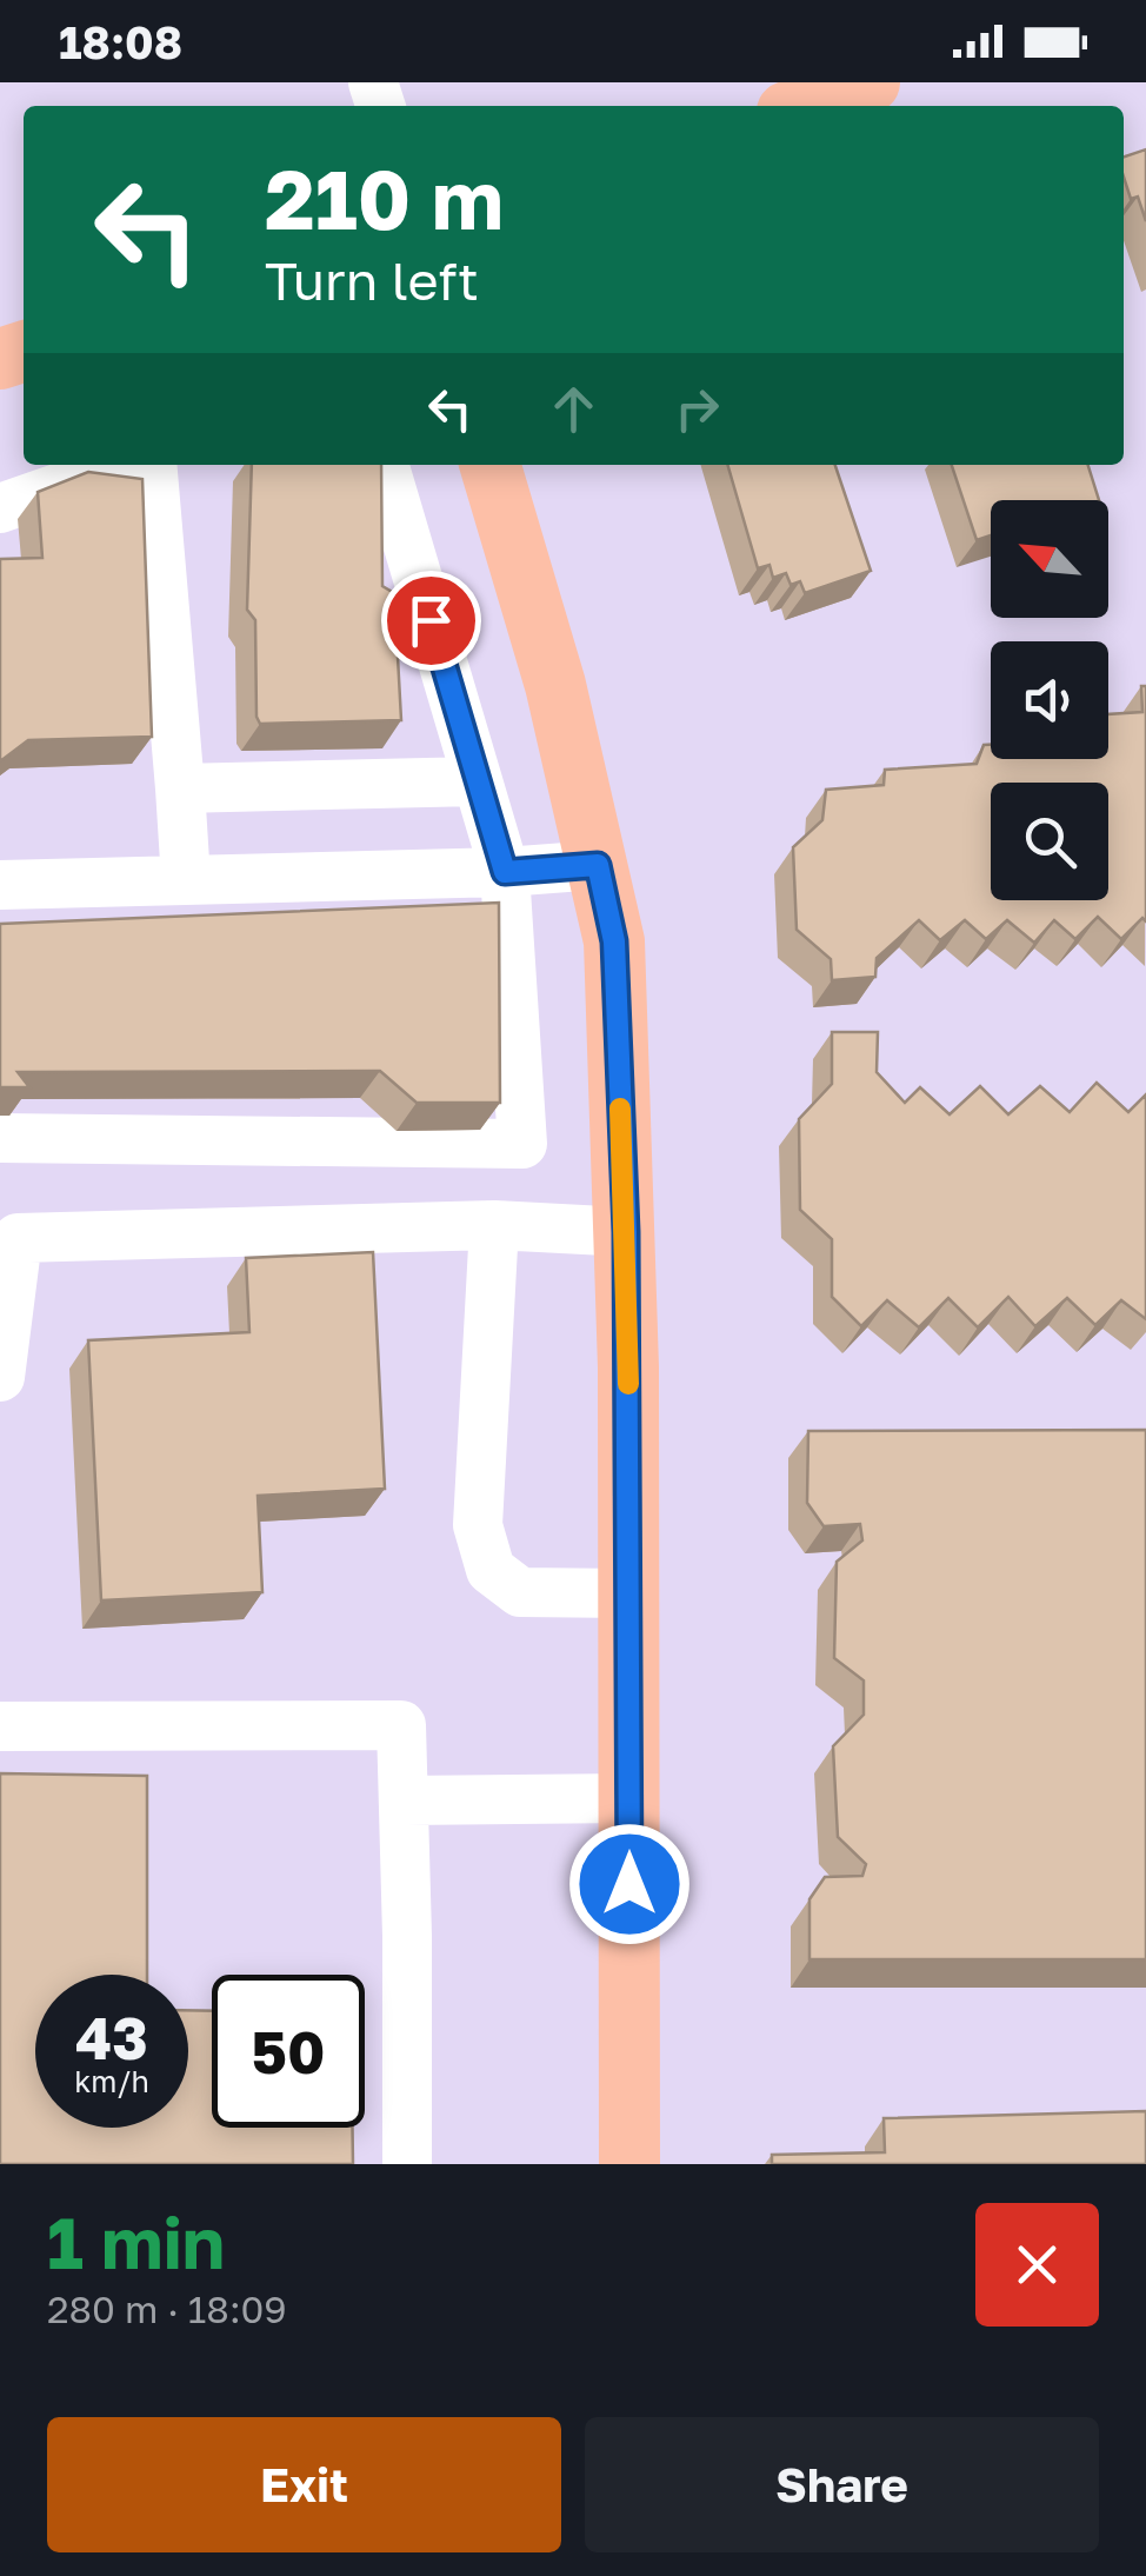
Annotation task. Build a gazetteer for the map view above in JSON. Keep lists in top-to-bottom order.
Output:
{
  "north": "top left",
  "page": {
    "status": "18:08",
    "turn": ["210 m", "Turn left"],
    "speed": "43 km/h",
    "limit": "50",
    "heading": ["1 min", "280 m · 18:09"],
    "buttons": ["Exit", "Share"]
  }
}
